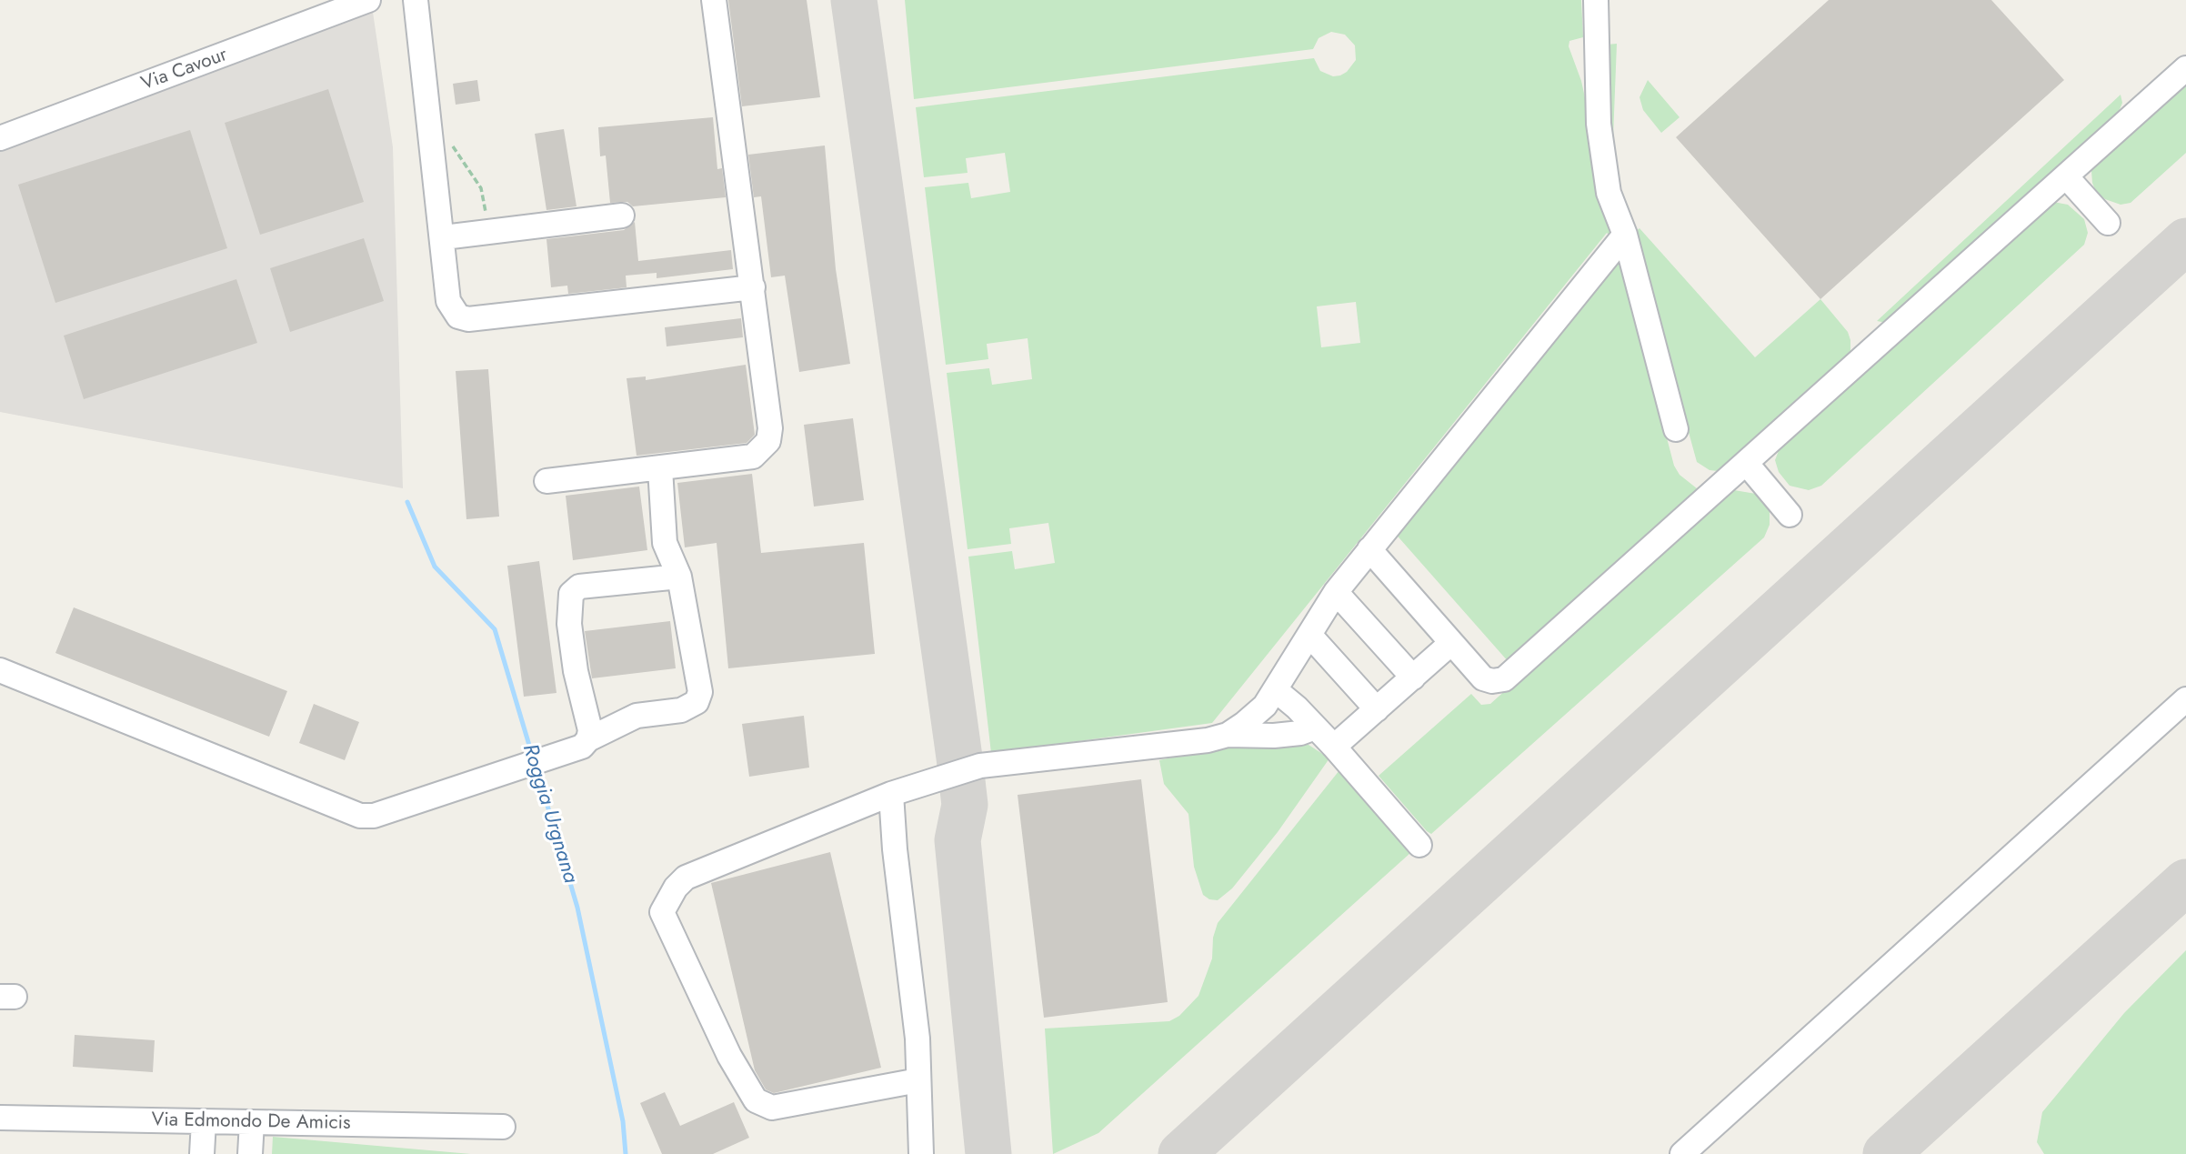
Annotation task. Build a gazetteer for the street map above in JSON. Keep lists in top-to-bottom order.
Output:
{
  "streets": {
    "street": ["Via Cavour", "Via Edmondo De Amicis"]
  },
  "water": ["Roggia Urgnana"]
}
